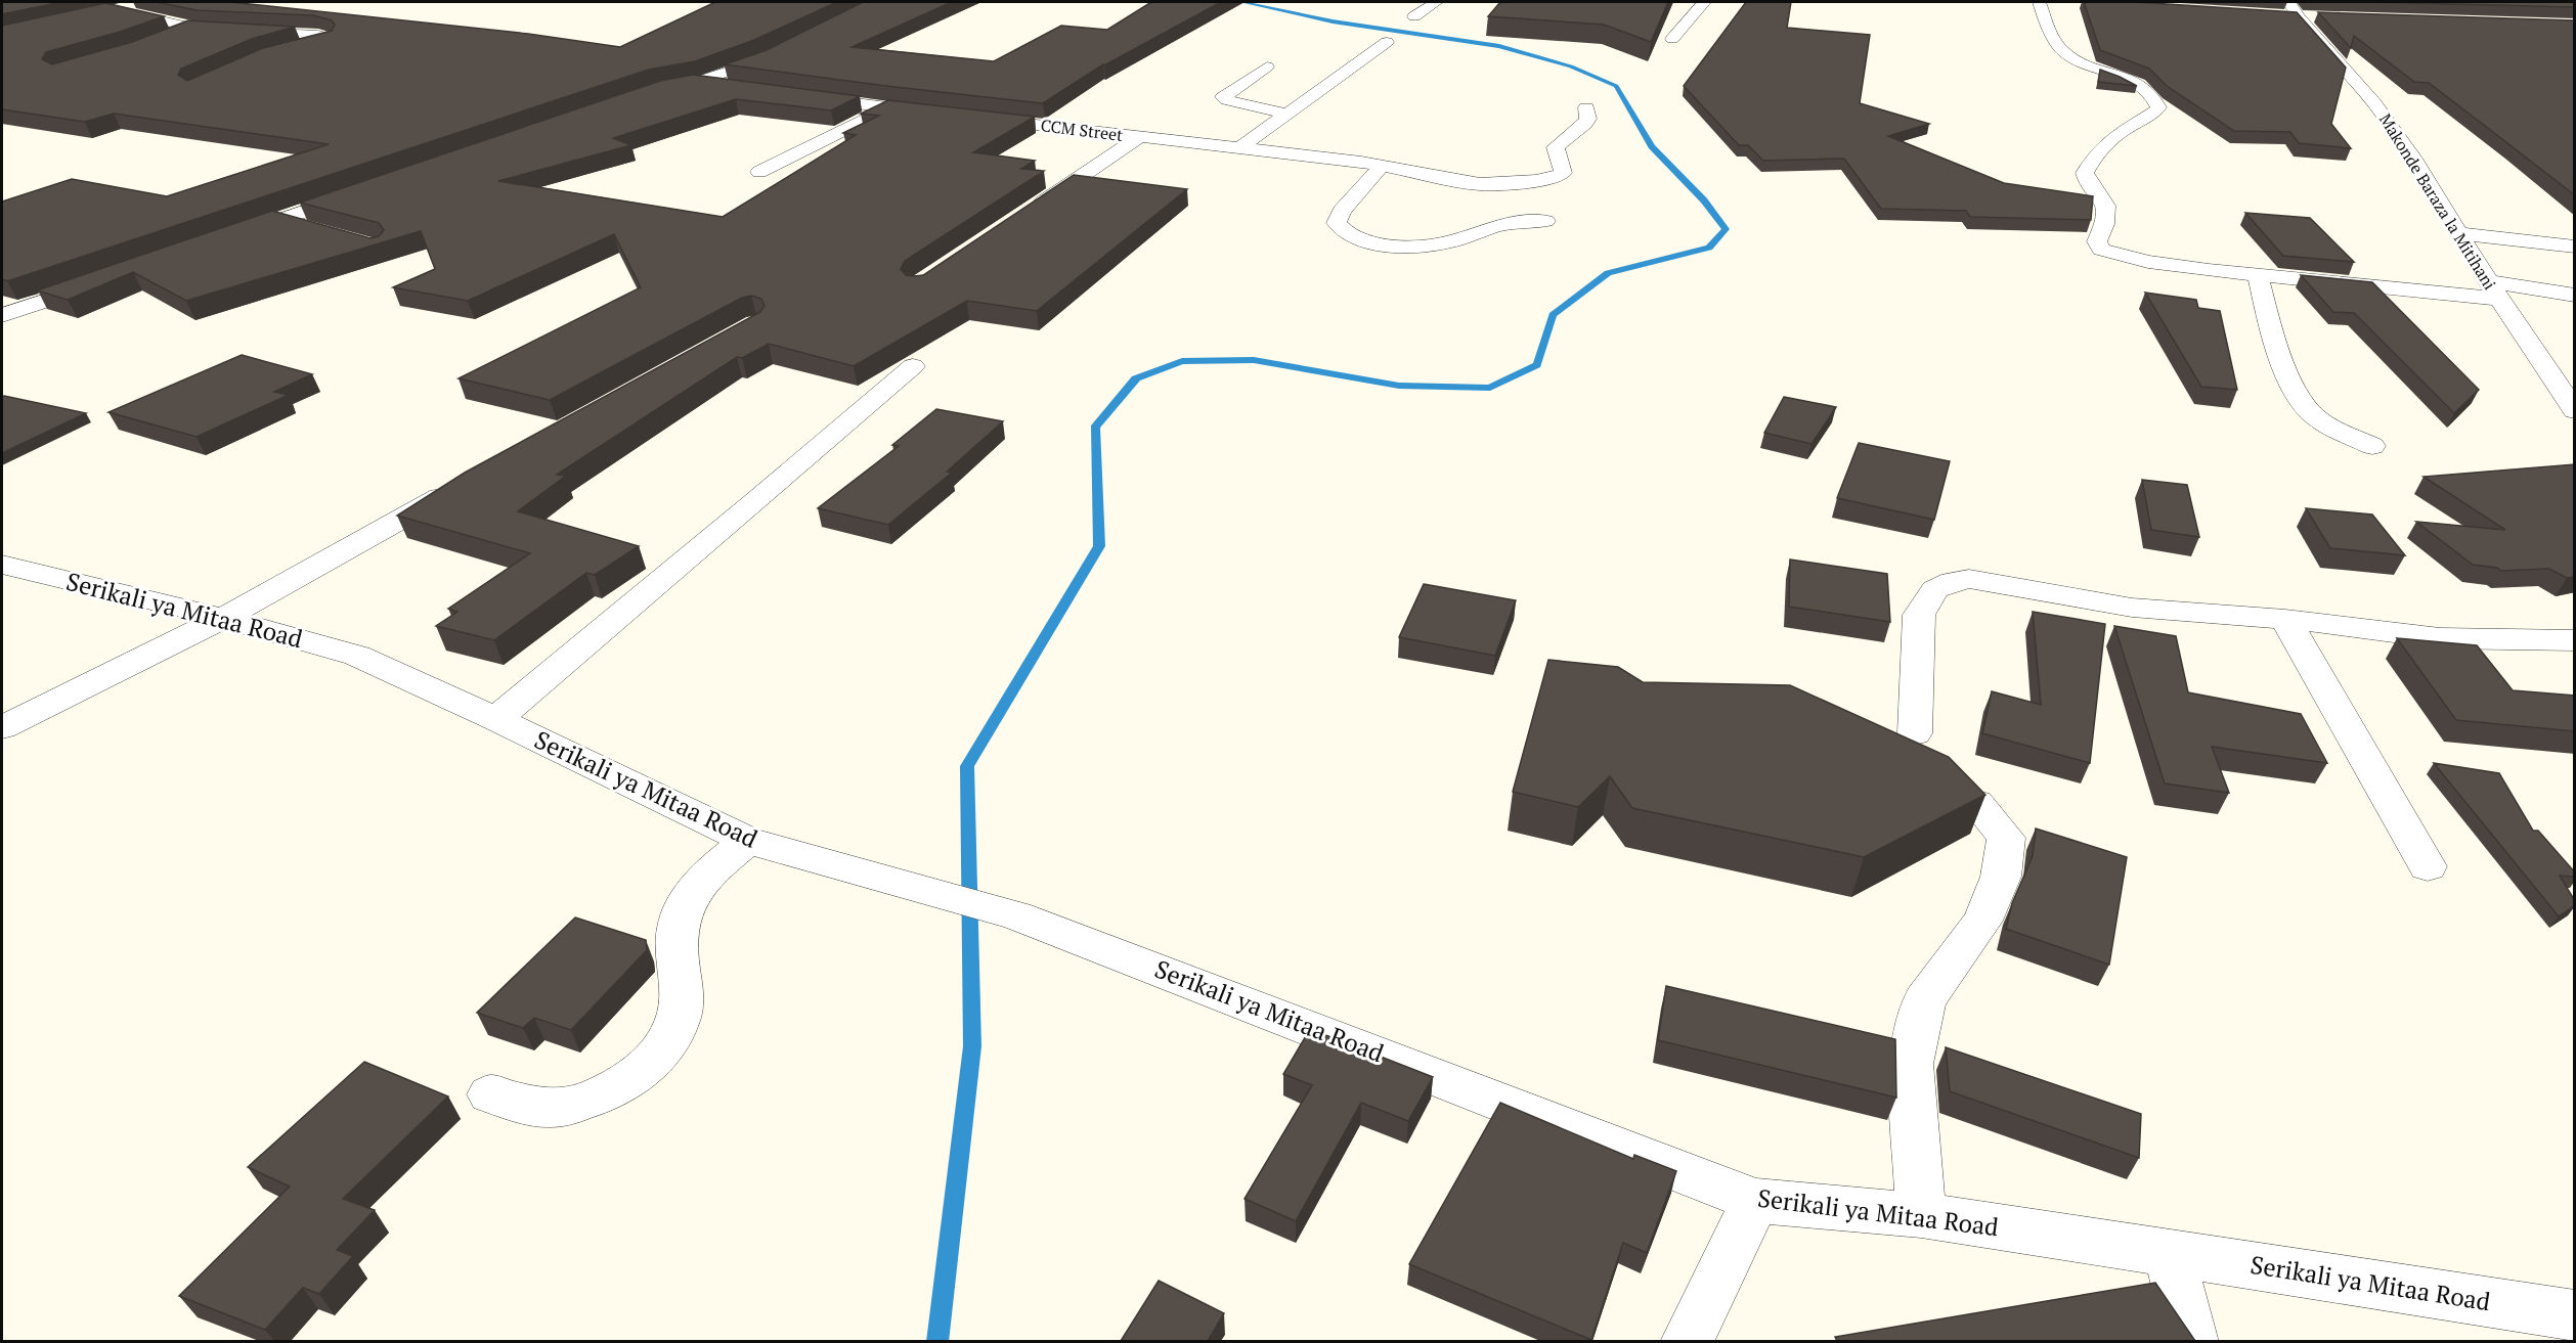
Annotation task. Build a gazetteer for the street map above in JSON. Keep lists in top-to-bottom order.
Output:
{
  "streets": {
    "street": ["CCM Street", "Makonde Baraza la Mitihani", "Serikali ya Mitaa Road"]
  }
}
